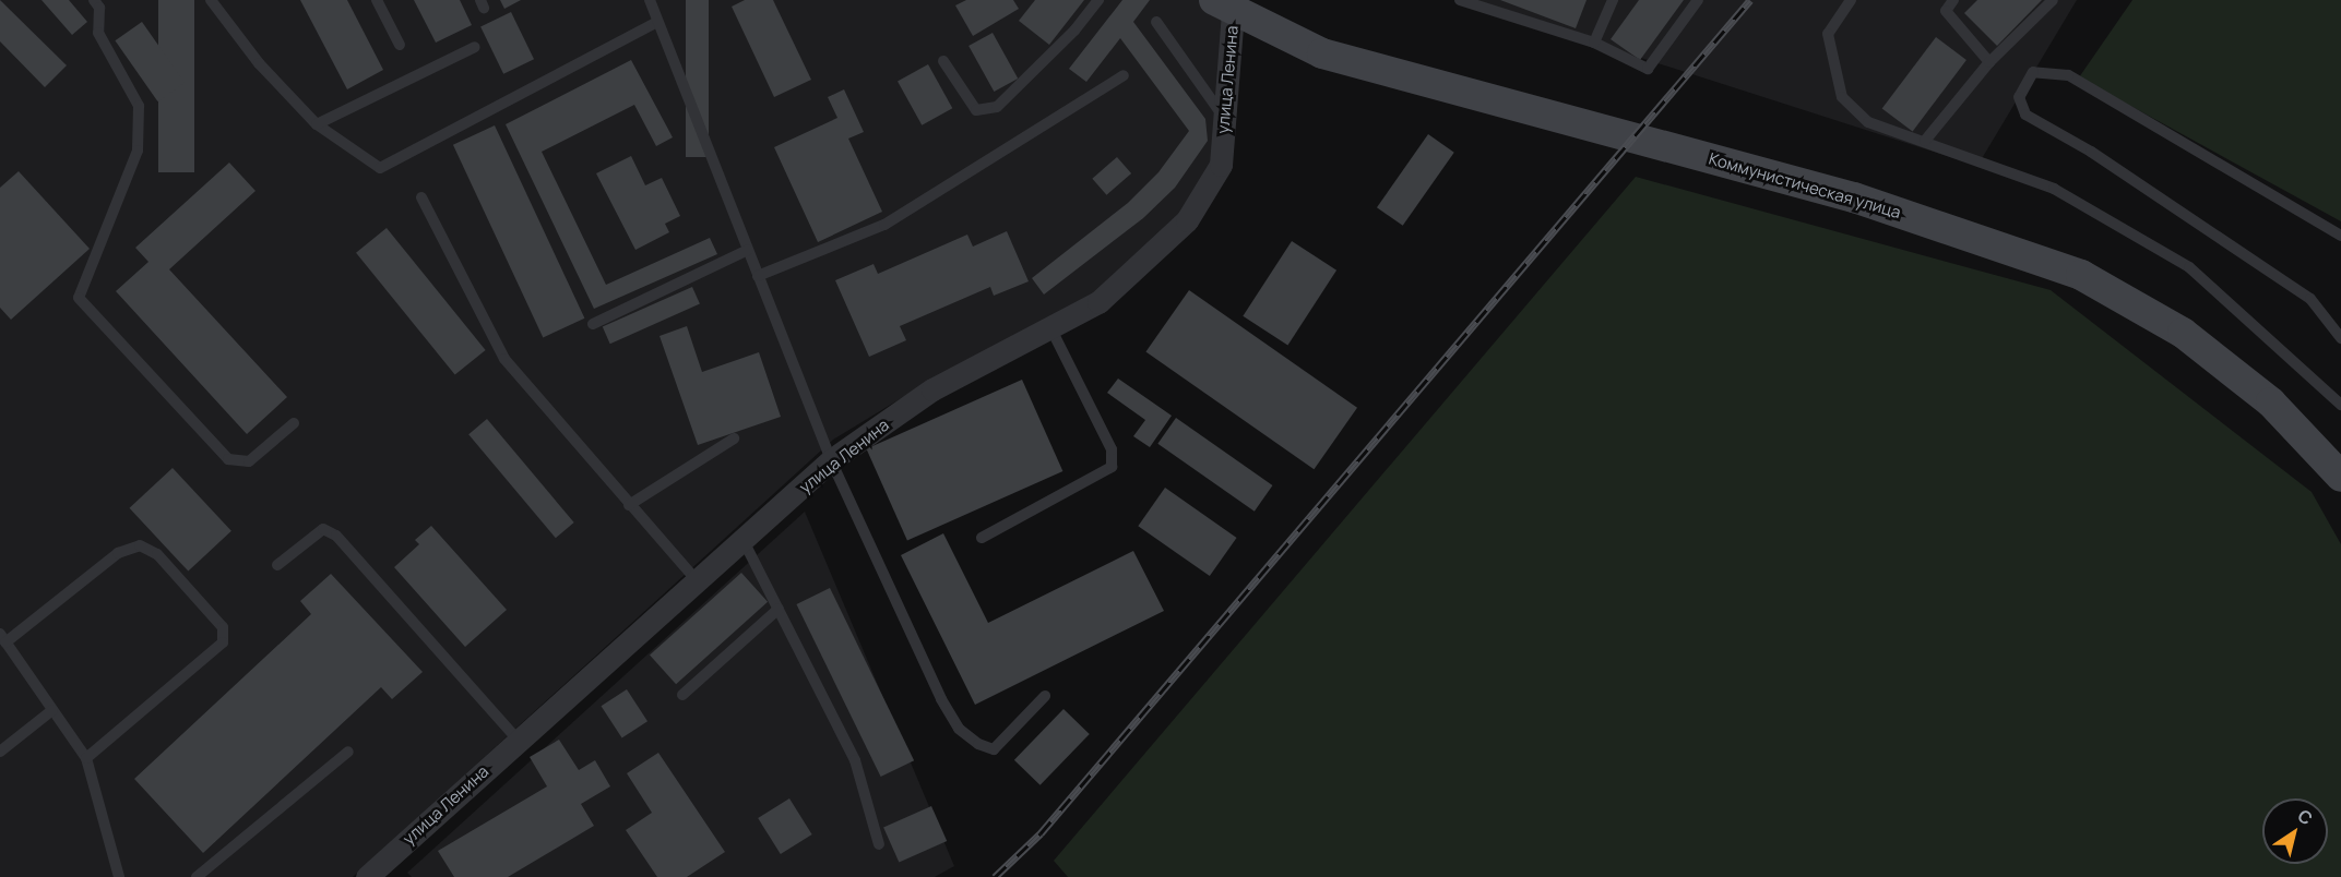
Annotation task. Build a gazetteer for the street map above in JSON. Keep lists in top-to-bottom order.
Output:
{
  "streets": {
    "main road": ["Коммунистическая улица"],
    "street": ["улица Ленина"]
  },
  "crossings": [
    ["улица Ленина", "Коммунистическая улица"]
  ],
  "north": "top right"
}
